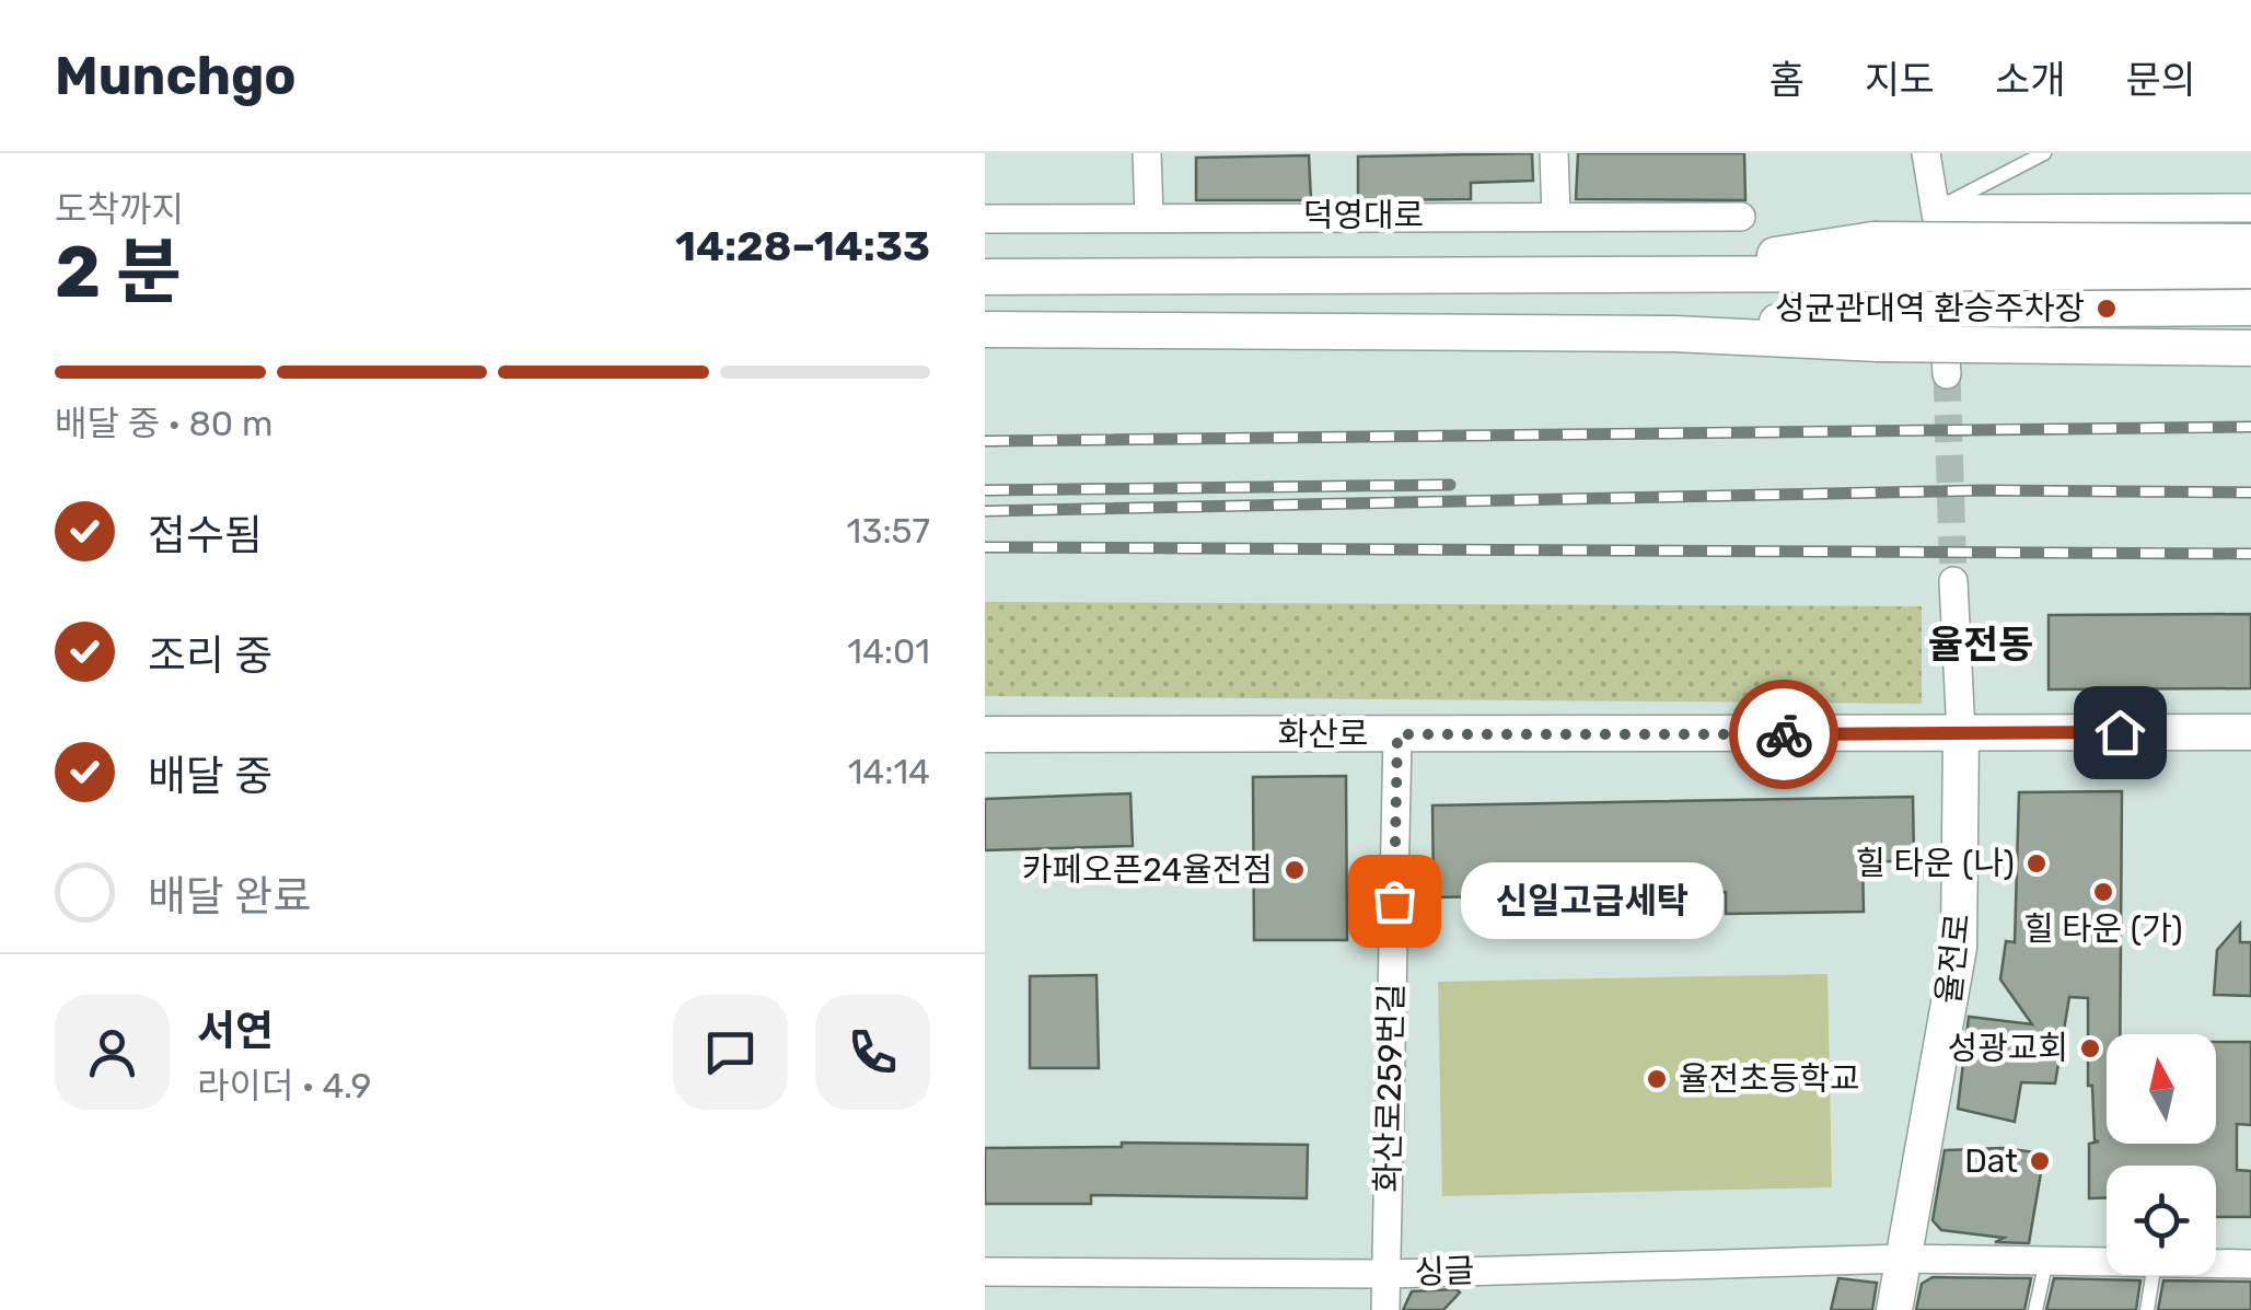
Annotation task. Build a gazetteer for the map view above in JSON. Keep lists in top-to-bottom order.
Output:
{
  "streets": {
    "street": [
      "덕영대로",
      "화산로",
      "율전로",
      "화산로259번길",
      "싱글"
    ]
  },
  "crossings": [
    ["화산로", "율전로"],
    ["화산로", "화산로259번길"],
    ["율전로", "싱글"],
    ["화산로259번길", "싱글"]
  ],
  "districts": ["율전동"],
  "places": [
    "성균관대역 환승주차장",
    "힐 타운 (나)",
    "카페오픈24율전점",
    "힐 타운 (가)",
    "신일고급세탁",
    "성광교회",
    "율전초등학교",
    "Dat"
  ],
  "north": "top",
  "page": {
    "header": "Munchgo",
    "nav": [
      "홈",
      "지도",
      "소개",
      "문의"
    ],
    "heading": ["2 분", "도착까지", "14:28–14:33"],
    "panel": ["서연", "라이더 · 4.9"],
    "bar": "배달 중 · 80 m",
    "list": [
      ["접수됨", "13:57"],
      ["조리 중", "14:01"],
      ["배달 중", "14:14"],
      "배달 완료"
    ],
    "bubble": "신일고급세탁"
  }
}
